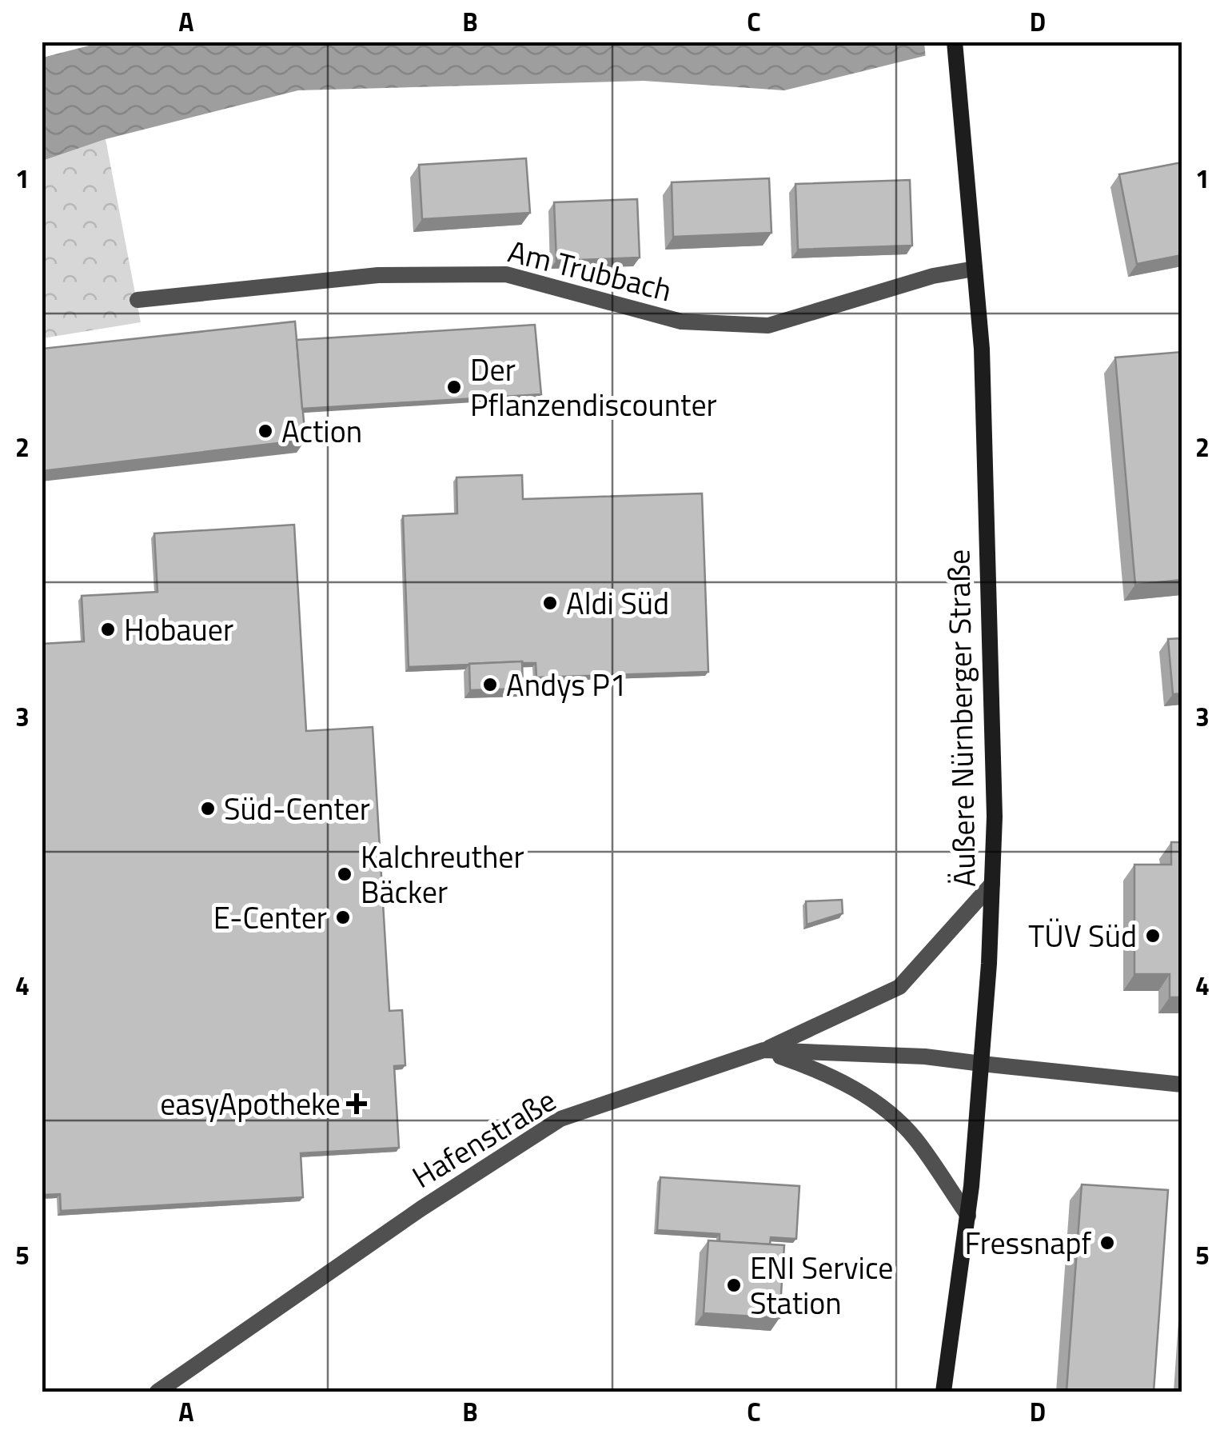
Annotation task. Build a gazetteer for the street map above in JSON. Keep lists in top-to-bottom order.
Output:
{
  "streets": {
    "main road": ["Äußere Nürnberger Straße"],
    "street": ["Am Trubbach", "Hafenstraße"]
  },
  "crossings": [
    ["Am Trubbach", "Äußere Nürnberger Straße"],
    ["Äußere Nürnberger Straße", "Hafenstraße"]
  ],
  "places": {
    "other": [
      "Der Pflanzendiscounter",
      "Action",
      "Aldi Süd",
      "Hobauer",
      "Andys P1",
      "Süd-Center",
      "Kalchreuther Bäcker",
      "E-Center",
      "TÜV Süd",
      "Fressnapf",
      "ENI Service Station"
    ],
    "health": ["easyApotheke"]
  },
  "grid": {
    "columns": [
      "A",
      "B",
      "C",
      "D"
    ],
    "rows": [
      "1",
      "2",
      "3",
      "4",
      "5"
    ]
  }
}
